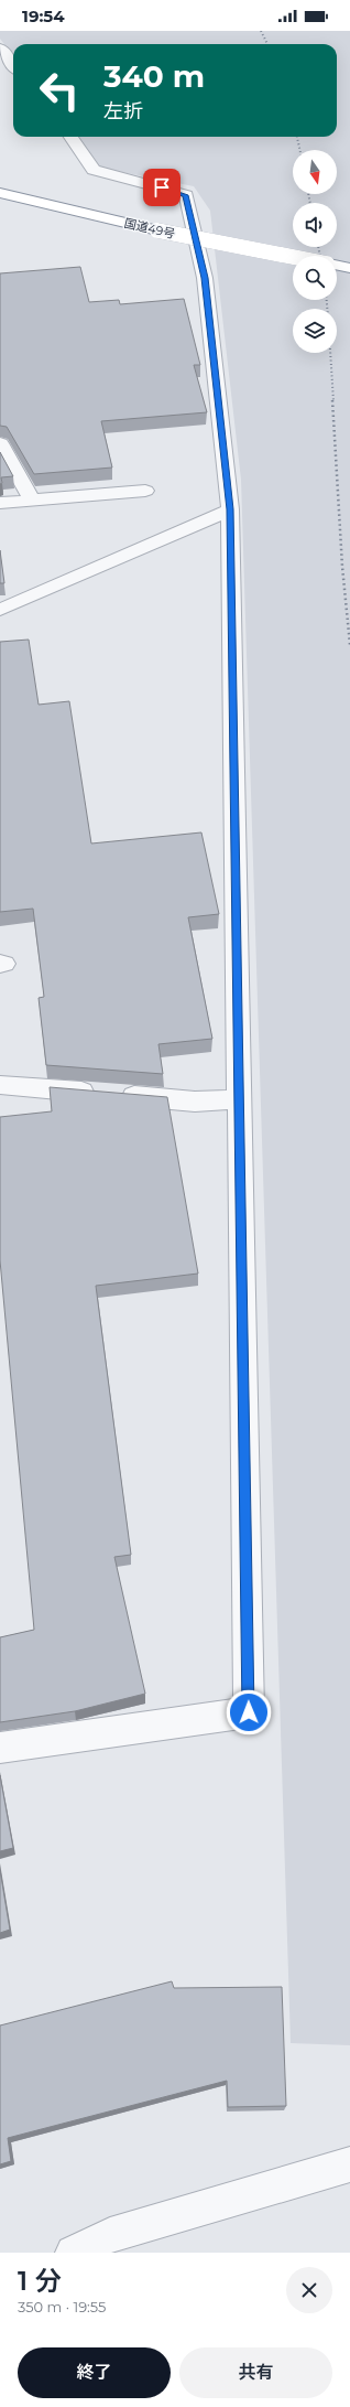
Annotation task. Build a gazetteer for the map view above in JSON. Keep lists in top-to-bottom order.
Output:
{
  "streets": {
    "highway": ["国道49号"]
  },
  "north": "bottom",
  "page": {
    "status": "19:54",
    "turn": ["340 m", "左折"],
    "heading": ["1 分", "350 m · 19:55"],
    "buttons": ["終了", "共有"]
  }
}
